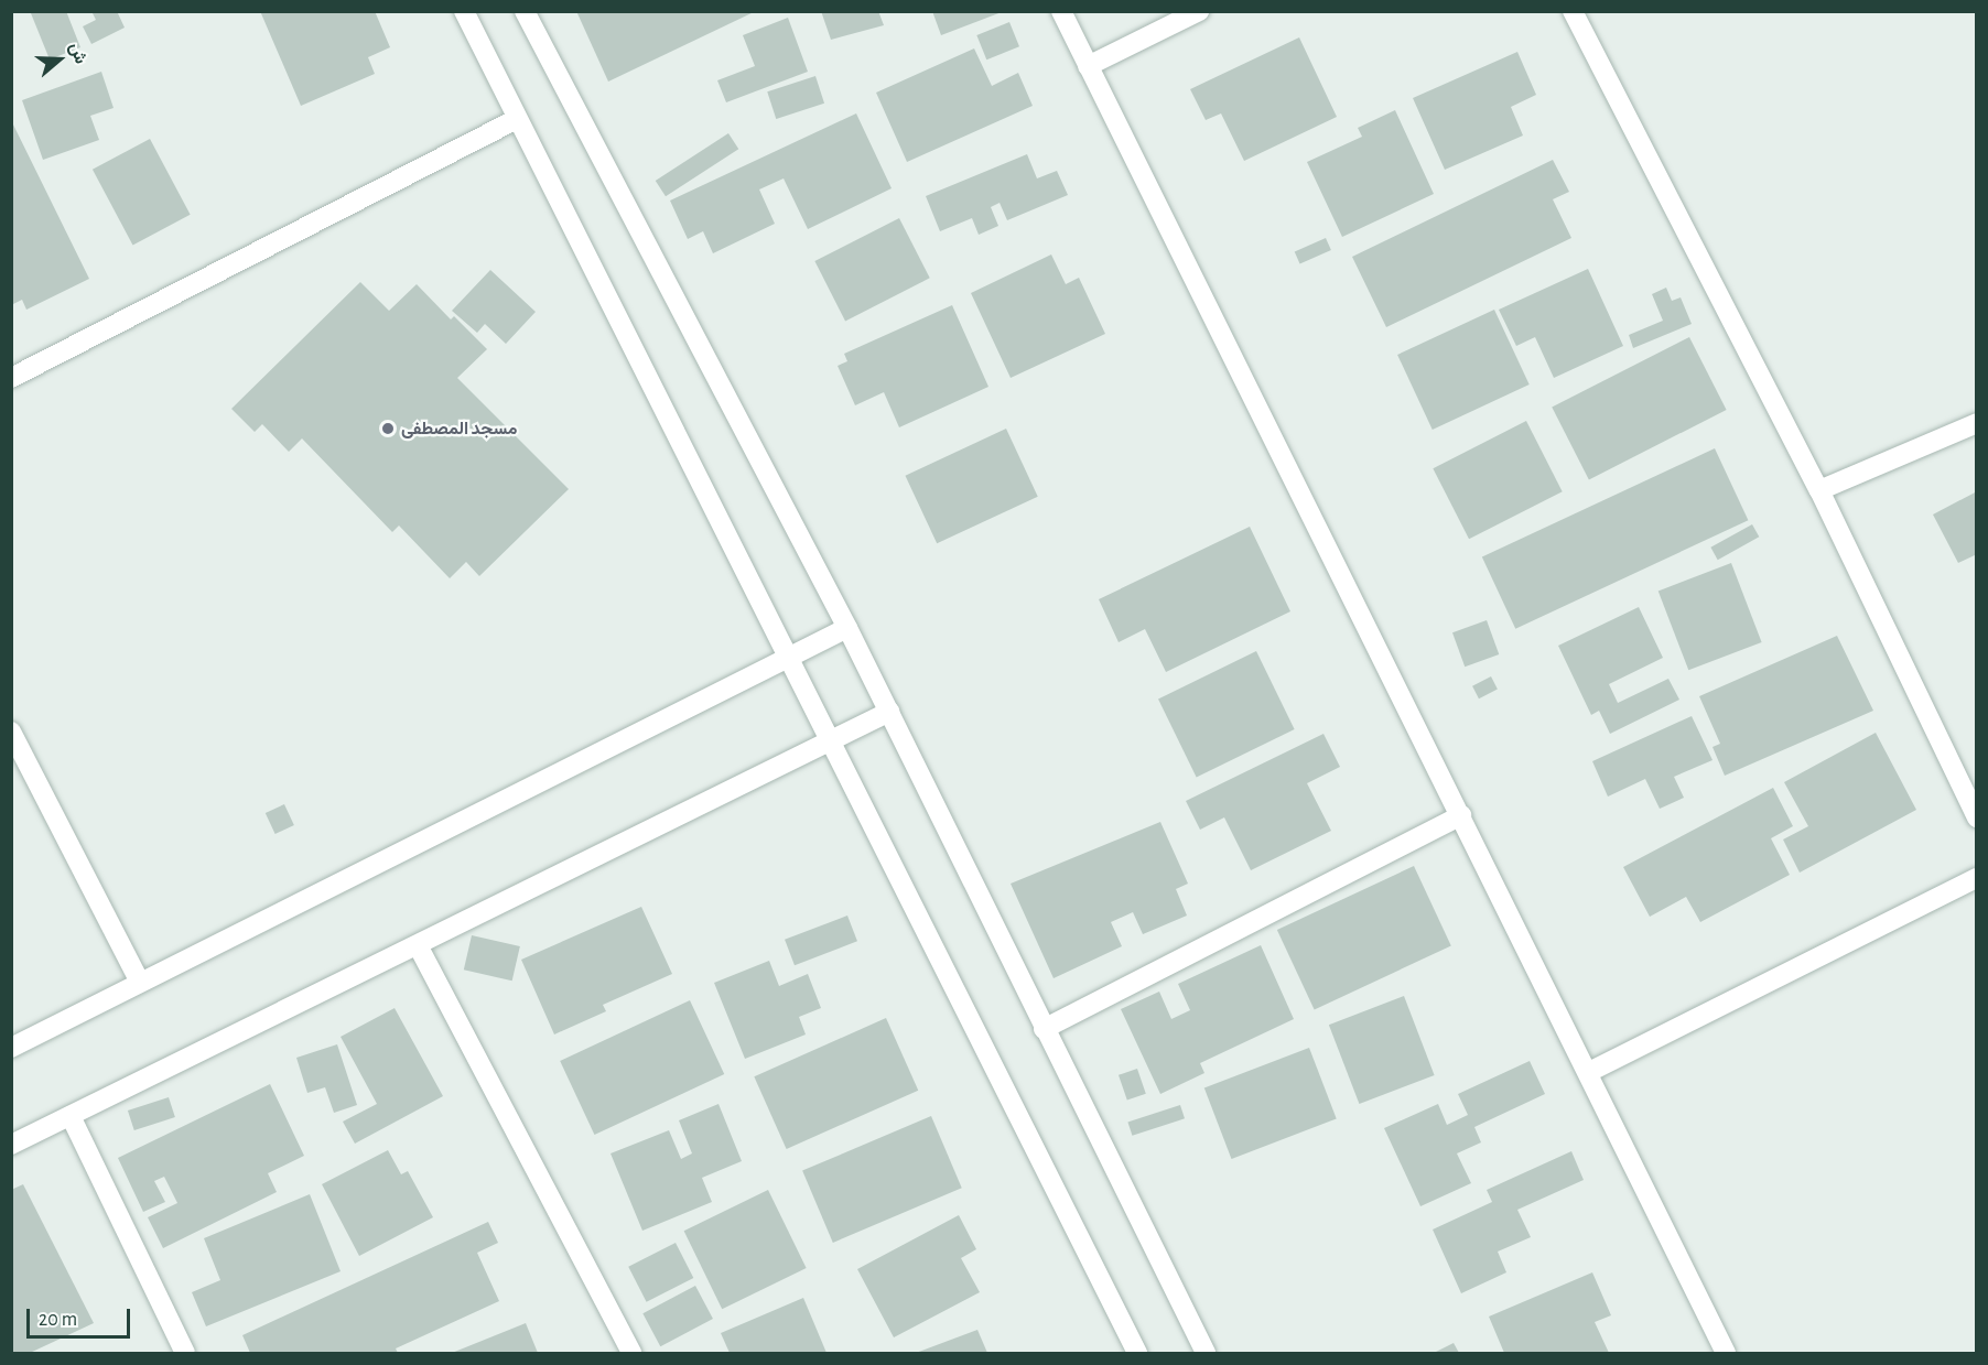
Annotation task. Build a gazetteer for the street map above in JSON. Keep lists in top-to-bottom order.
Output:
{
  "places": ["مسجد المصطفى"],
  "scale_bar": "20 m",
  "north": "right"
}
